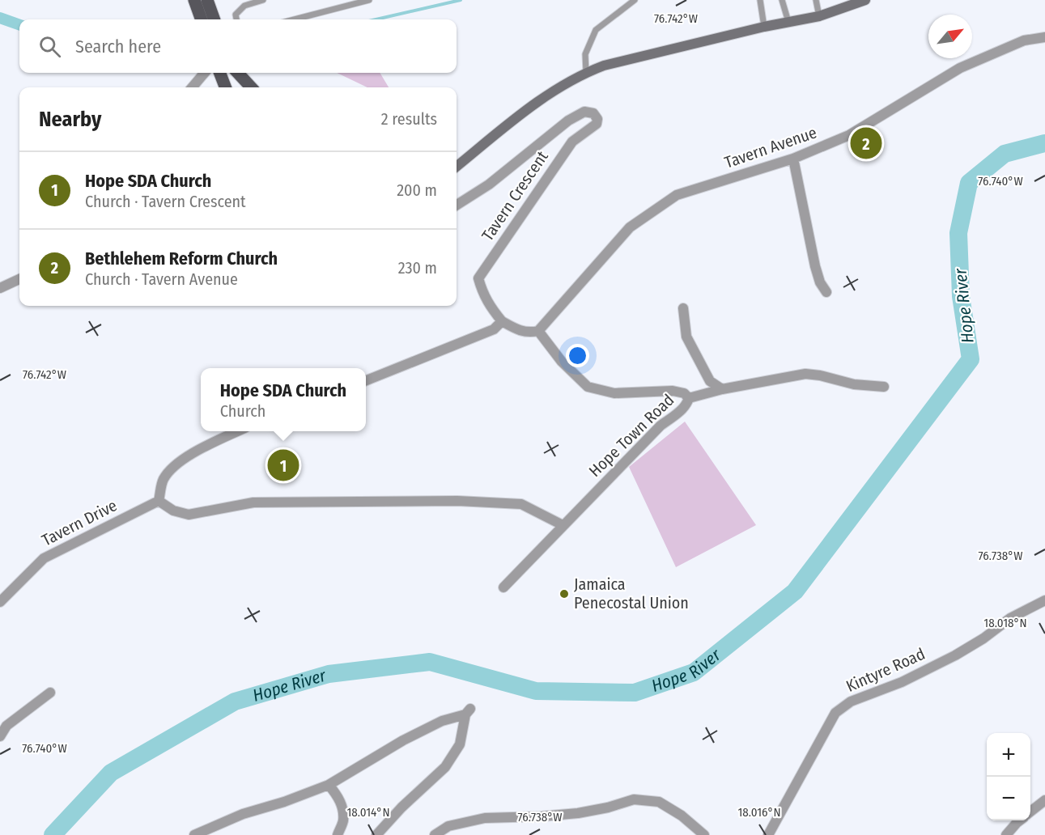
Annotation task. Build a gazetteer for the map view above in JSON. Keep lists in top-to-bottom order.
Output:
{
  "streets": {
    "street": [
      "Tavern Avenue",
      "Tavern Crescent",
      "Hope Town Road",
      "Tavern Drive",
      "Kintyre Road"
    ]
  },
  "crossings": [
    ["Tavern Avenue", "Hope Town Road"]
  ],
  "water": ["Hope River"],
  "places": ["Jamaica Penecostal Union"],
  "north": "top right",
  "page": {
    "search": "Search here",
    "heading": ["Nearby", "2 results"],
    "pins": ["2", "1"],
    "list": [
      {
        "mark": "1",
        "name": "Hope SDA Church",
        "note": "Church · Tavern Crescent",
        "value": "200 m"
      },
      {
        "mark": "2",
        "name": "Bethlehem Reform Church",
        "note": "Church · Tavern Avenue",
        "value": "230 m"
      }
    ],
    "popup": ["Hope SDA Church", "Church"],
    "map_buttons": ["+", "−"]
  },
  "coordinates": [
    "76.742°W",
    "76.740°W",
    "76.738°W",
    "18.018°N",
    "18.014°N",
    "18.016°N"
  ]
}
